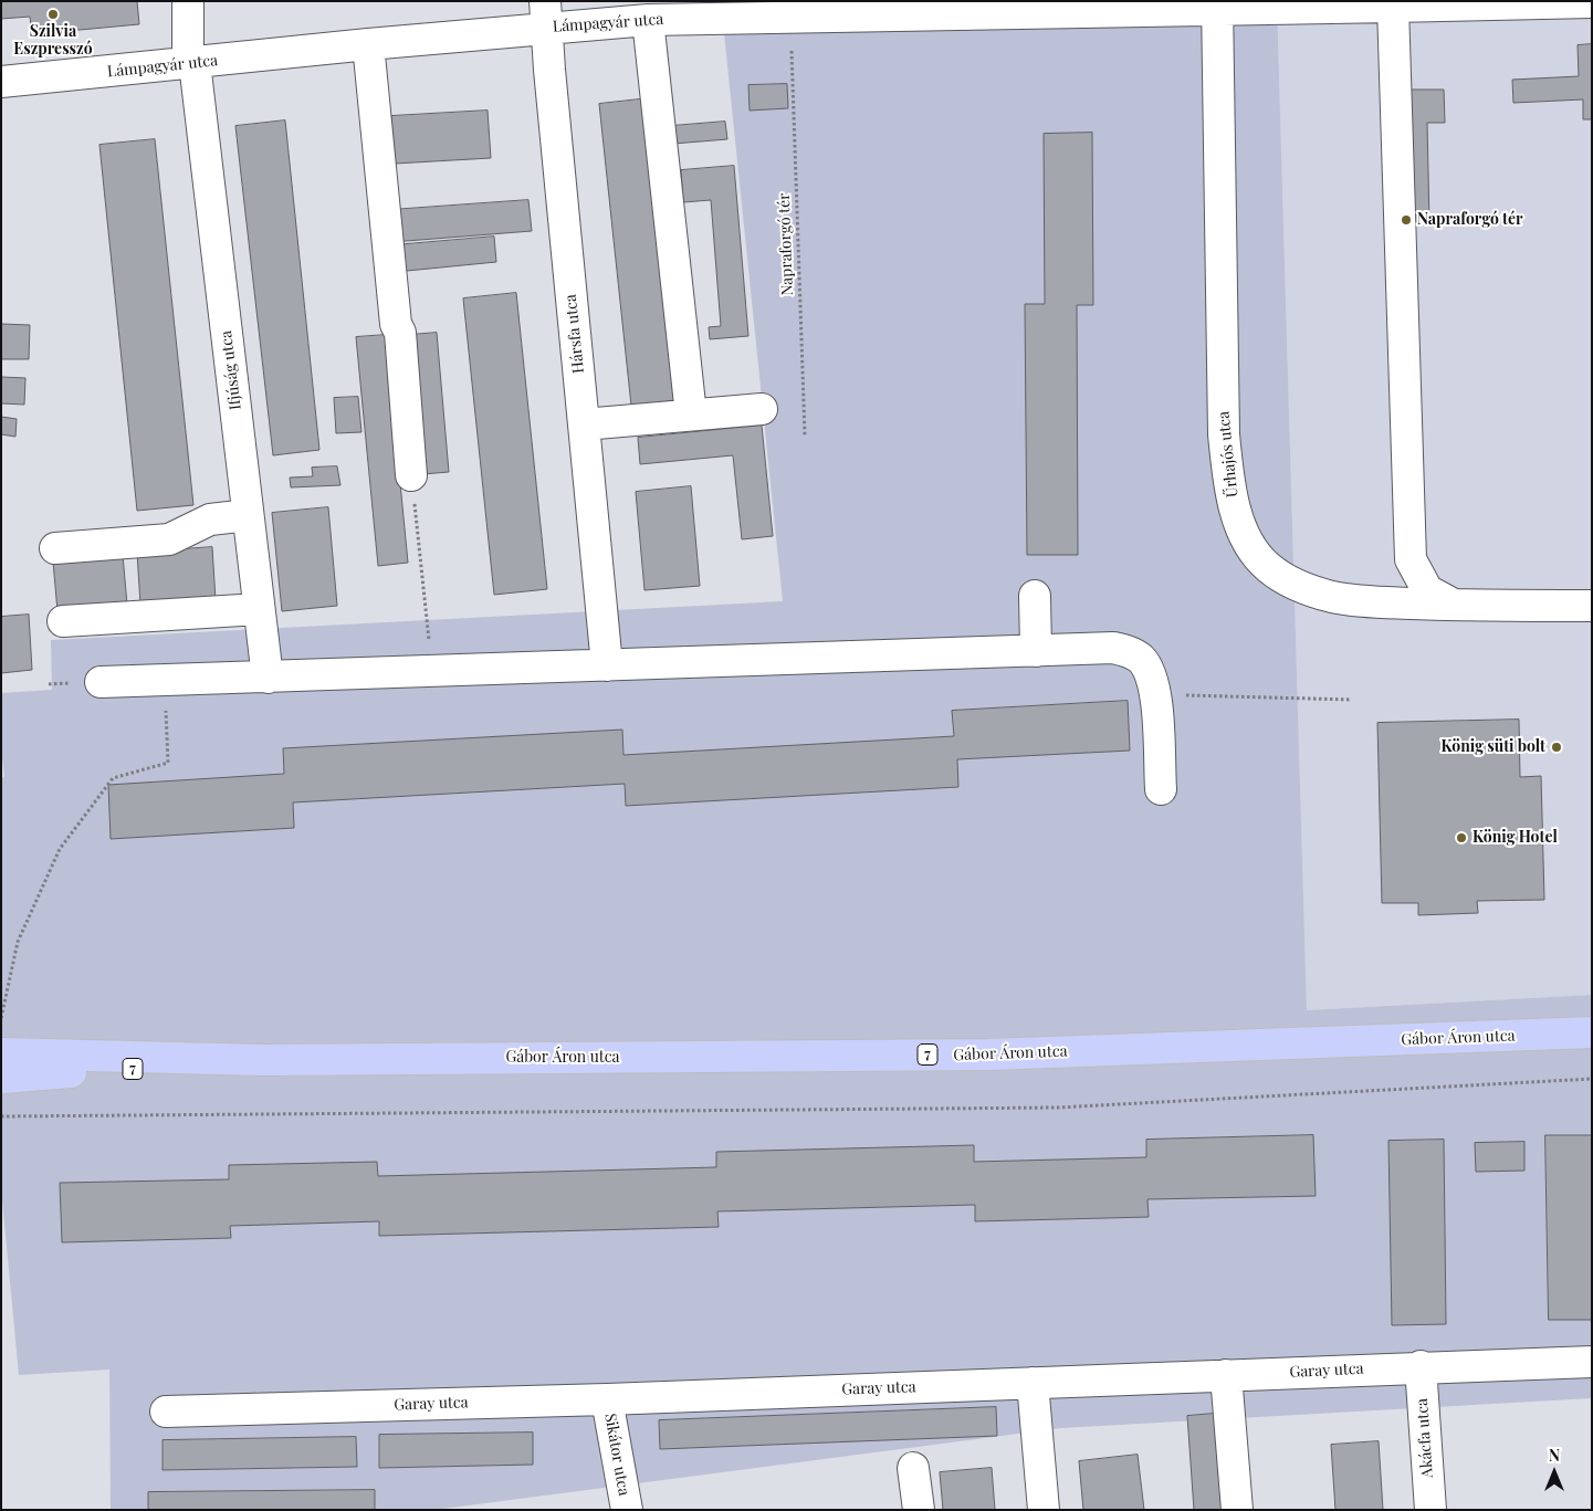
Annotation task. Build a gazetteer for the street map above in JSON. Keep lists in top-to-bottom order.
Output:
{
  "streets": {
    "main road": ["Gábor Áron utca", "7"],
    "street": [
      "Lámpagyár utca",
      "Hársfa utca",
      "Ifjúság utca",
      "Űrhajós utca",
      "Garay utca",
      "Akácfa utca",
      "Sikátor utca"
    ],
    "path": ["Napraforgó tér"]
  },
  "crossings": [
    ["Lámpagyár utca", "Hársfa utca"],
    ["Lámpagyár utca", "Ifjúság utca"],
    ["Lámpagyár utca", "Űrhajós utca"],
    ["Garay utca", "Akácfa utca"],
    ["Garay utca", "Sikátor utca"]
  ],
  "places": [
    "Szilvia Eszpresszó",
    "Napraforgó tér",
    "König süti bolt",
    "König Hotel"
  ],
  "north": "top"
}
